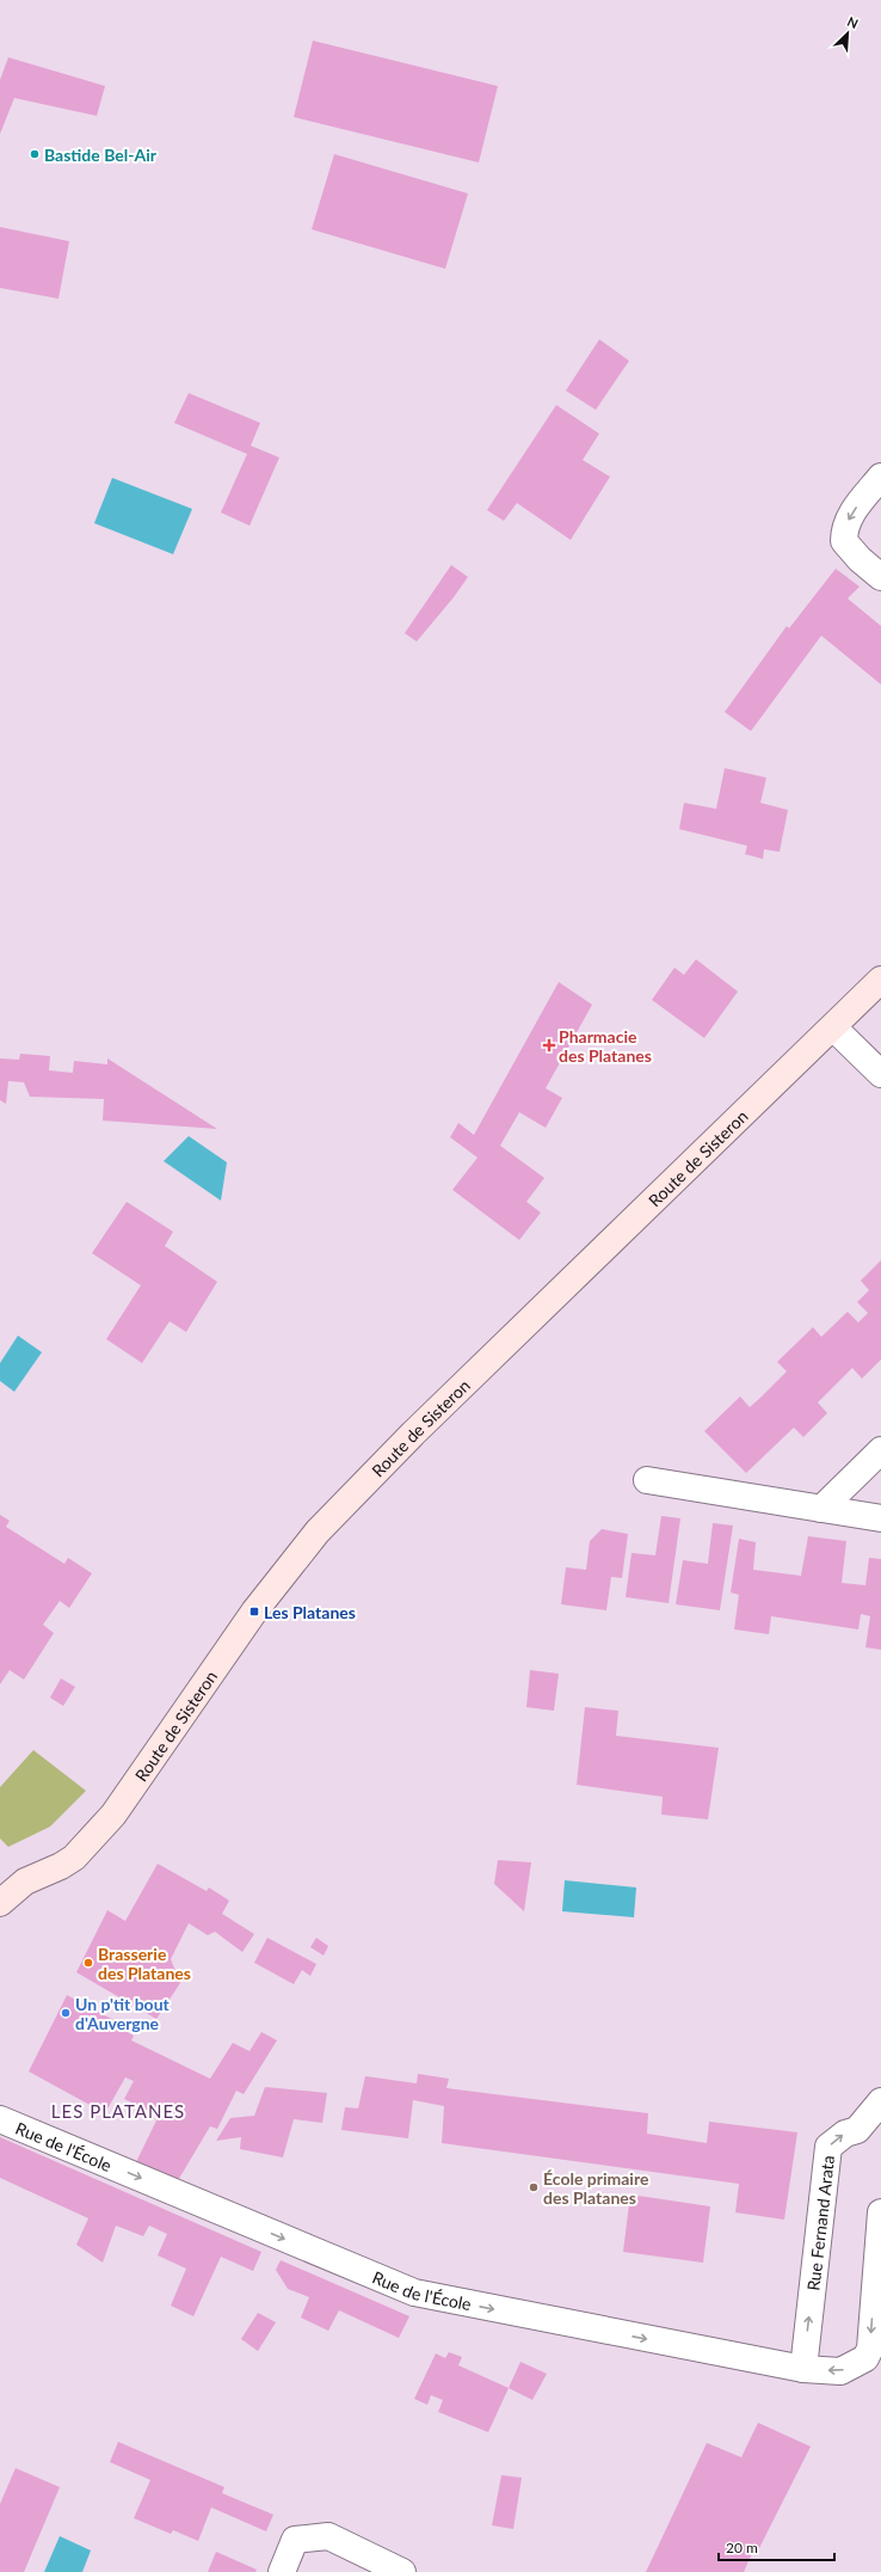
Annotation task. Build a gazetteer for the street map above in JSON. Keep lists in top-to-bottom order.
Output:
{
  "streets": {
    "main road": ["Route de Sisteron"],
    "street": ["Rue de l'École", "Rue Fernand Arata"]
  },
  "crossings": [
    ["Rue de l'École", "Rue Fernand Arata"]
  ],
  "one_way": ["Rue Fernand Arata"],
  "districts": ["LES PLATANES"],
  "places": {
    "other": [
      "Bastide Bel-Air",
      "Brasserie des Platanes",
      "Un p'tit bout d'Auvergne",
      "École primaire des Platanes"
    ],
    "health": ["Pharmacie des Platanes"],
    "transit": ["Les Platanes"]
  },
  "scale_bar": "20 m",
  "north": "top right"
}
